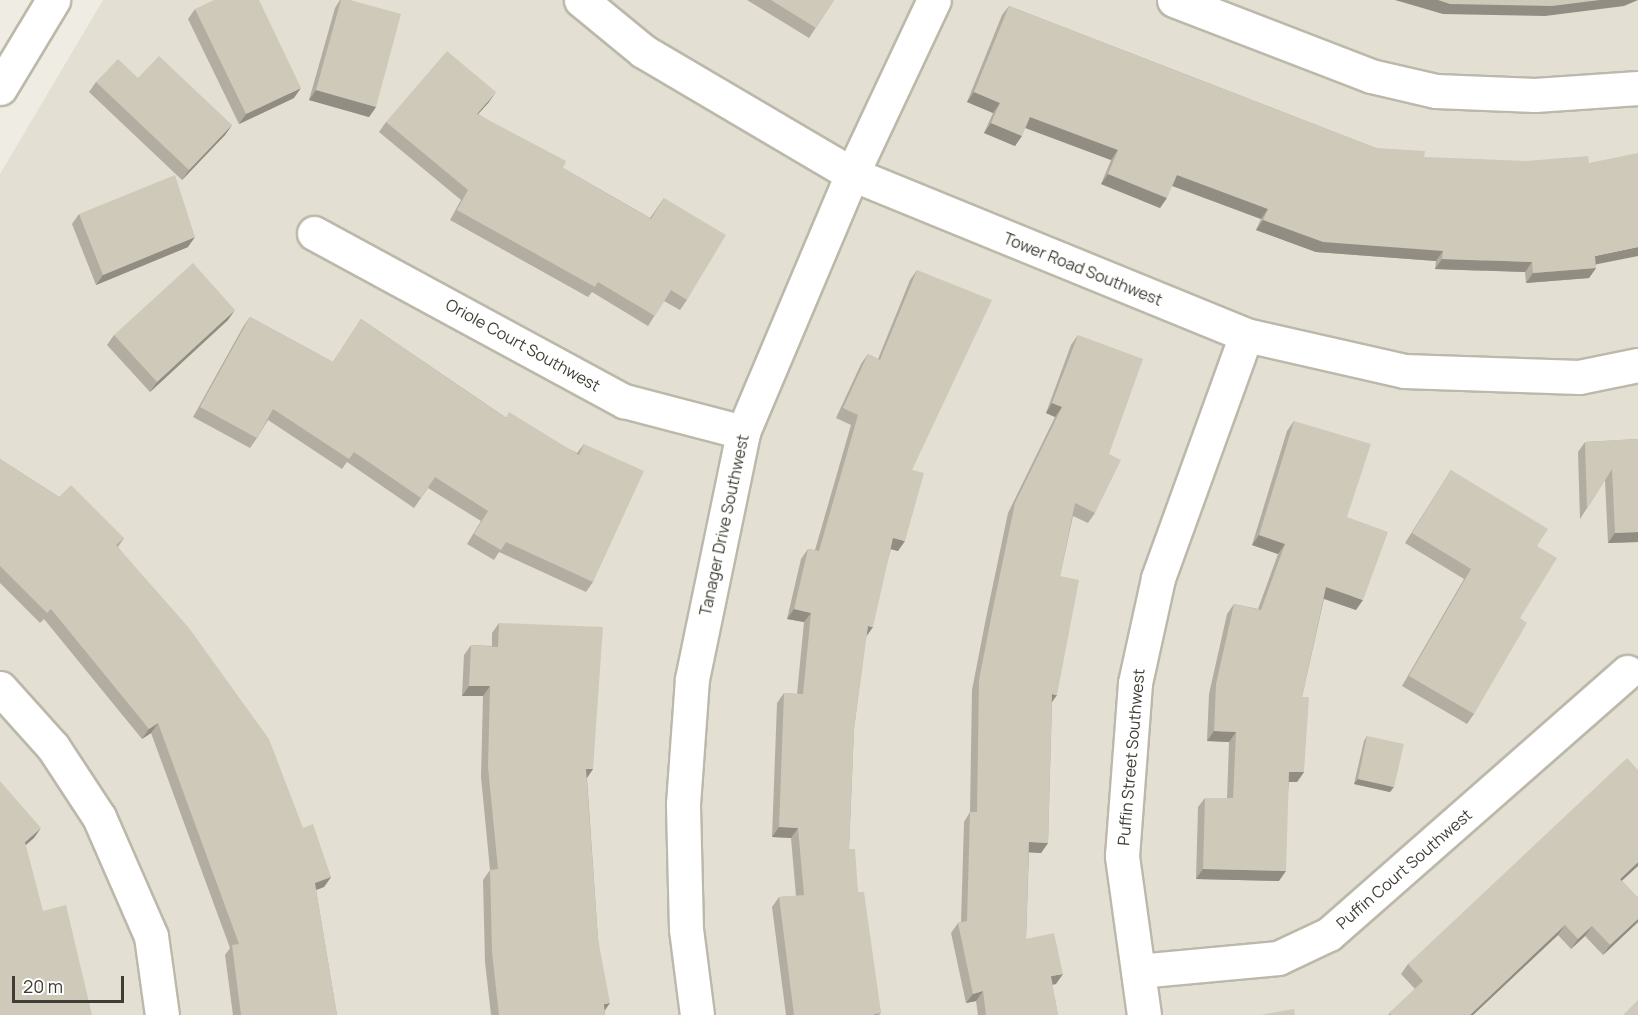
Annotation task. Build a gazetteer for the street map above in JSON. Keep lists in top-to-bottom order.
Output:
{
  "streets": {
    "street": [
      "Tower Road Southwest",
      "Oriole Court Southwest",
      "Tanager Drive Southwest",
      "Puffin Street Southwest",
      "Puffin Court Southwest"
    ]
  },
  "crossings": [
    ["Tower Road Southwest", "Tanager Drive Southwest"],
    ["Tower Road Southwest", "Puffin Street Southwest"],
    ["Oriole Court Southwest", "Tanager Drive Southwest"],
    ["Puffin Street Southwest", "Puffin Court Southwest"]
  ],
  "scale_bar": "20 m"
}
